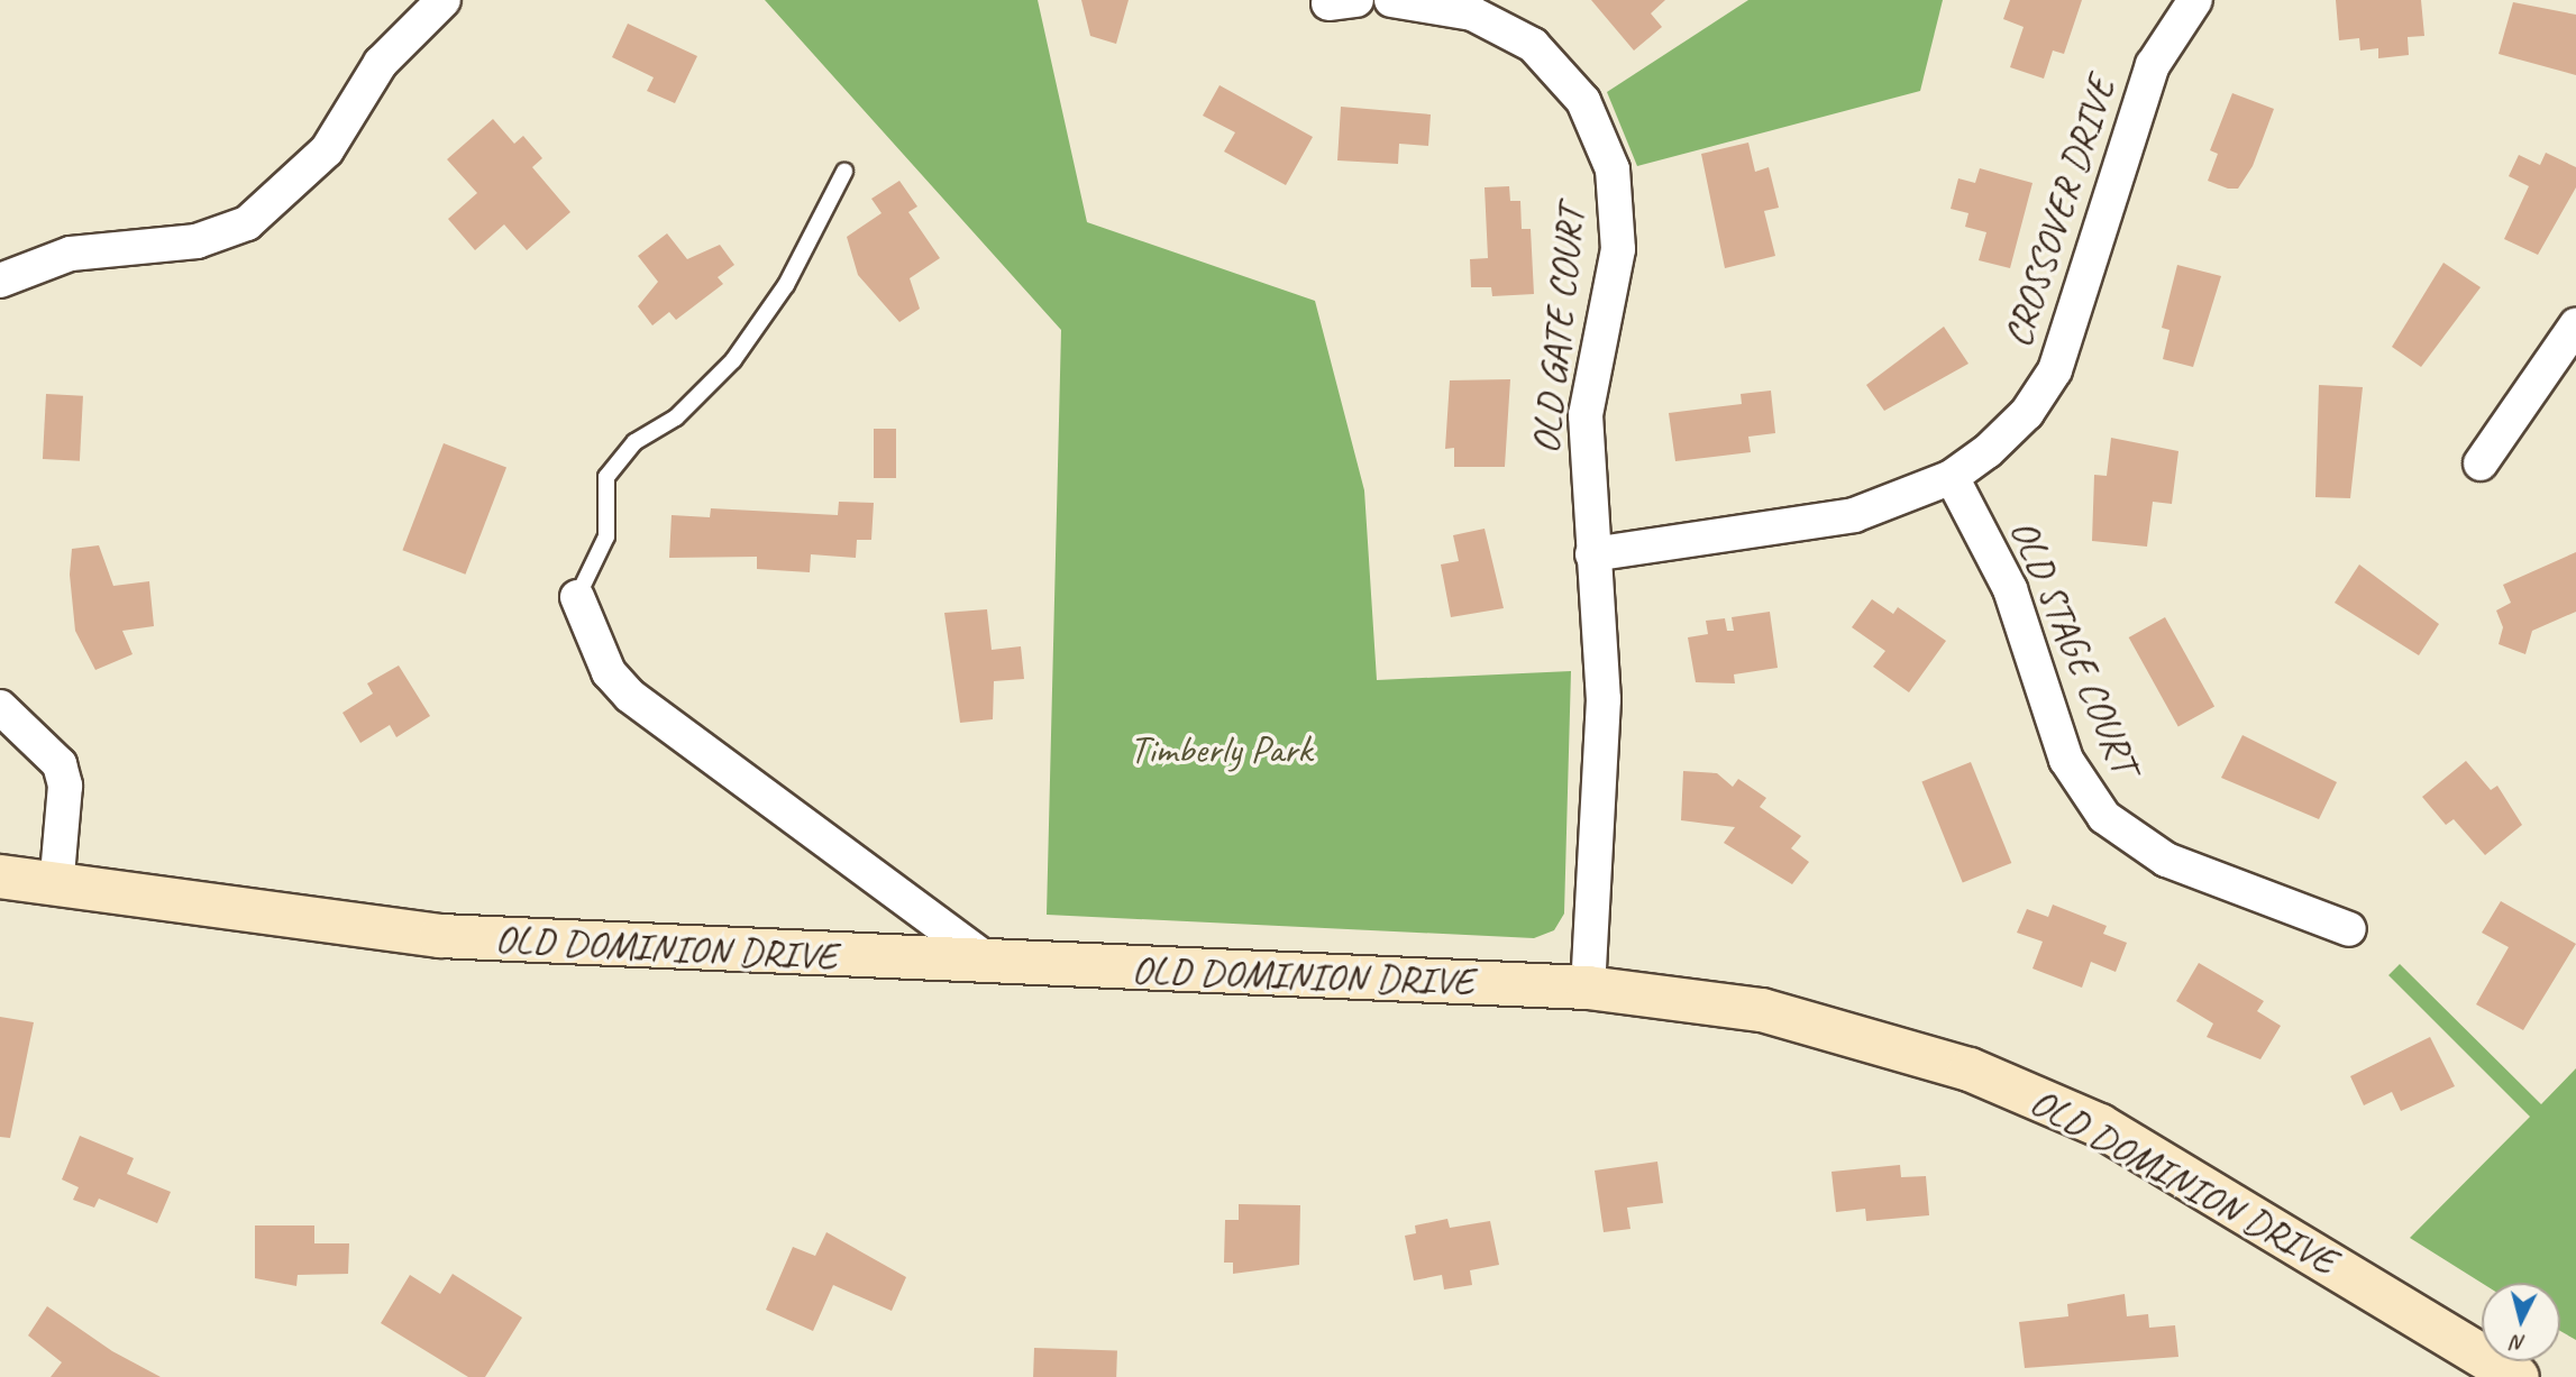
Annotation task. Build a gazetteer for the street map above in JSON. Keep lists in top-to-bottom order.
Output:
{
  "streets": {
    "main road": ["OLD DOMINION DRIVE"],
    "street": ["CROSSOVER DRIVE", "OLD GATE COURT", "OLD STAGE COURT"]
  },
  "crossings": [
    ["CROSSOVER DRIVE", "OLD GATE COURT"],
    ["CROSSOVER DRIVE", "OLD STAGE COURT"],
    ["OLD GATE COURT", "OLD DOMINION DRIVE"]
  ],
  "parks": ["Timberly Park"],
  "north": "bottom"
}
